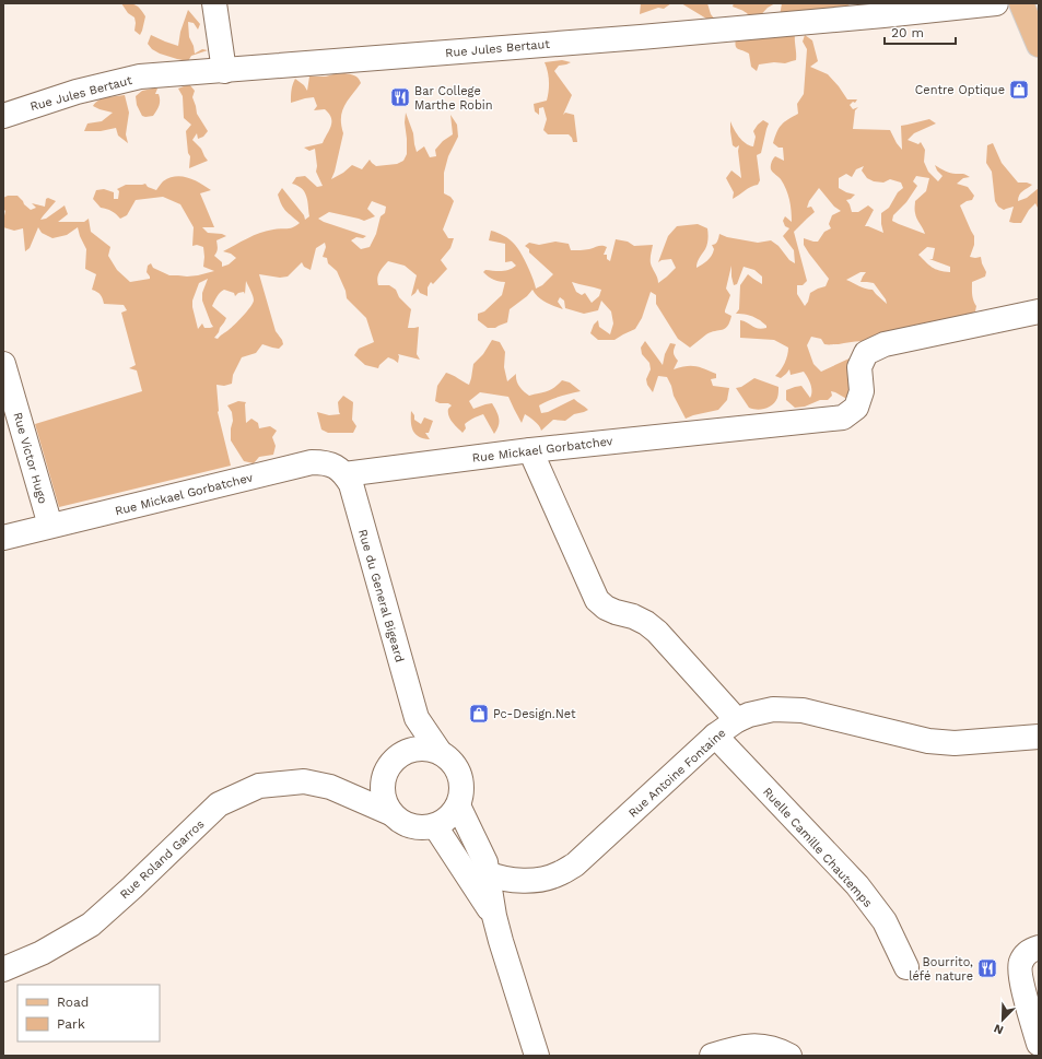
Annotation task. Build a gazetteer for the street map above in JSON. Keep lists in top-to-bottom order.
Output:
{
  "streets": {
    "street": [
      "Rue Jules Bertaut",
      "Rue Mickael Gorbatchev",
      "Rue Victor Hugo",
      "Rue du General Bigeard",
      "Rue Antoine Fontaine",
      "Ruelle Camille Chautemps",
      "Rue Roland Garros"
    ]
  },
  "crossings": [
    ["Rue Mickael Gorbatchev", "Rue Victor Hugo"],
    ["Rue Mickael Gorbatchev", "Rue du General Bigeard"],
    ["Rue du General Bigeard", "Rue Roland Garros"],
    ["Rue Antoine Fontaine", "Ruelle Camille Chautemps"]
  ],
  "places": {
    "shop": ["Centre Optique", "Pc-Design.Net"],
    "restaurant": ["Bar College Marthe Robin", "Bourrito, léfé nature"]
  },
  "legend": ["Road", "Park"],
  "scale_bar": "20 m",
  "north": "bottom left"
}
